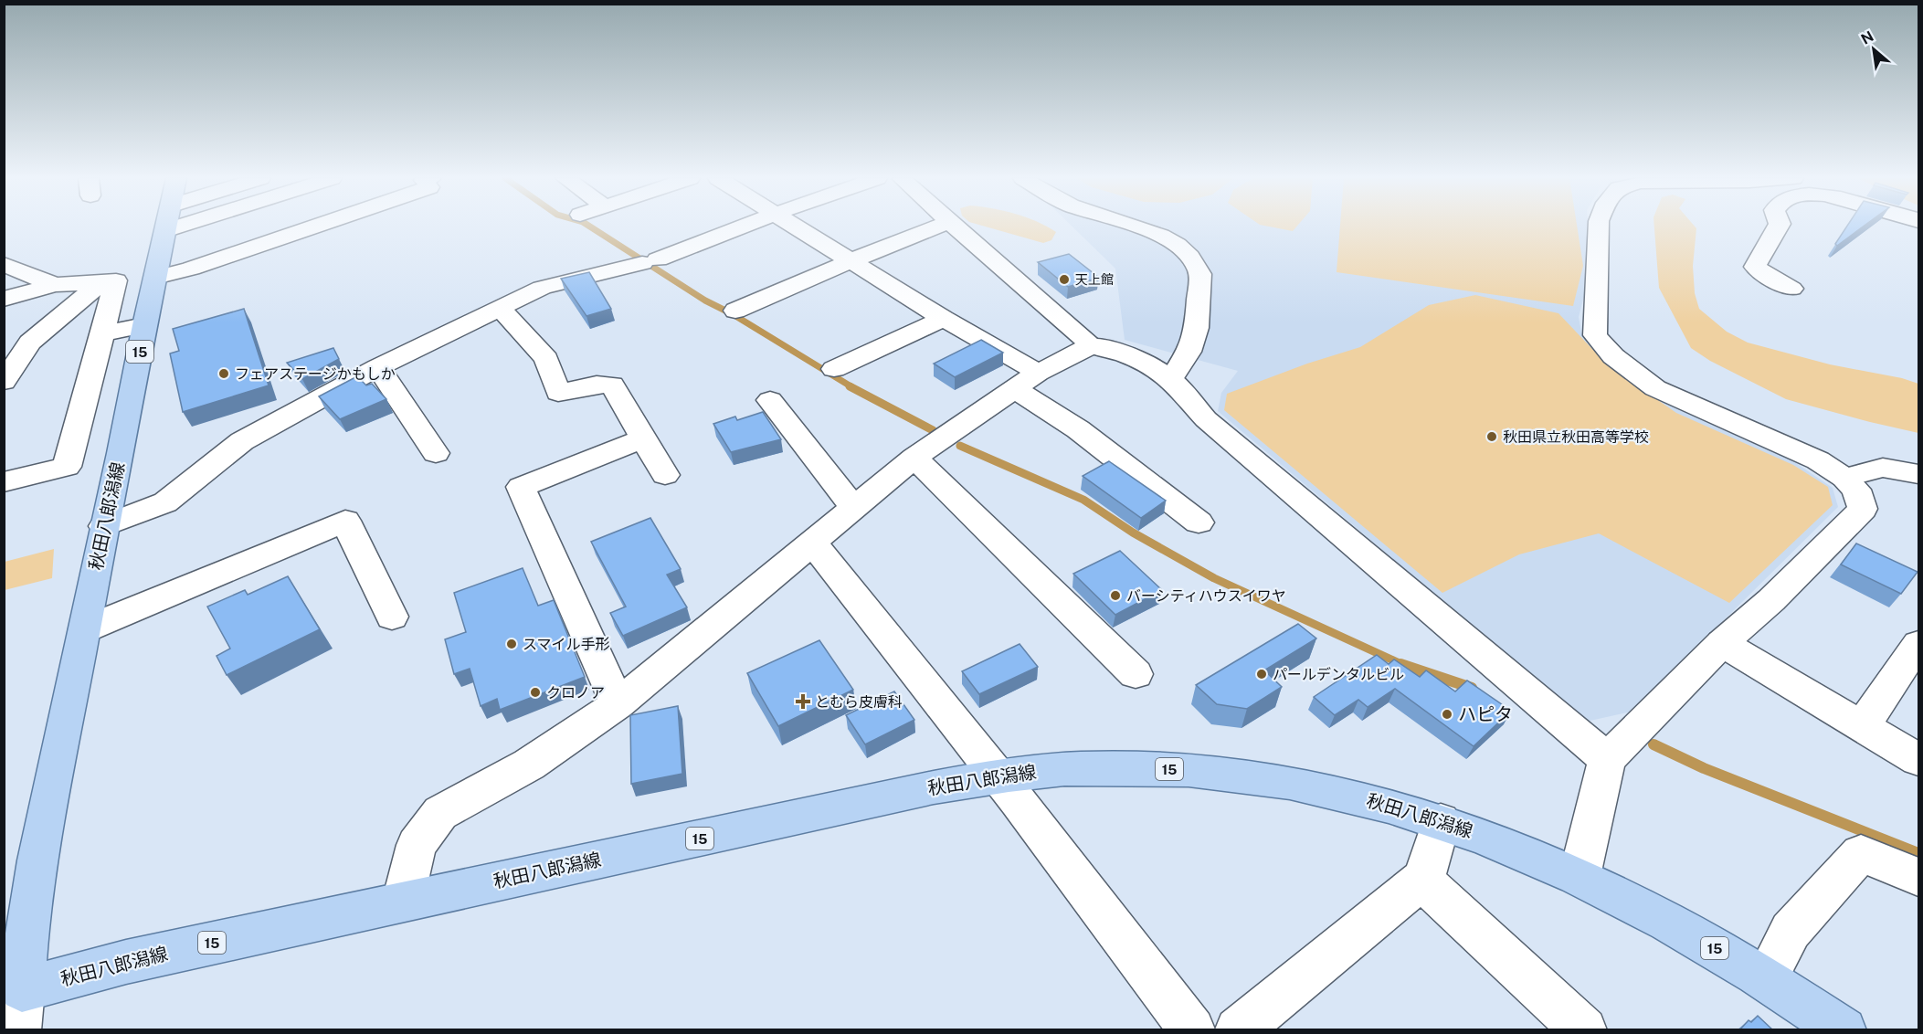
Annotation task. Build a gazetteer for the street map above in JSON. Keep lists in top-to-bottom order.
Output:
{
  "streets": {
    "main road": ["15", "秋田八郎潟線"]
  },
  "places": {
    "other": [
      "天上館",
      "フェアステージかもしか",
      "秋田県立秋田高等学校",
      "バーシティハウスイワヤ",
      "スマイル手形",
      "パールデンタルビル",
      "クロノア",
      "ハピタ"
    ],
    "health": ["とむら皮膚科"]
  },
  "north": "top left"
}
